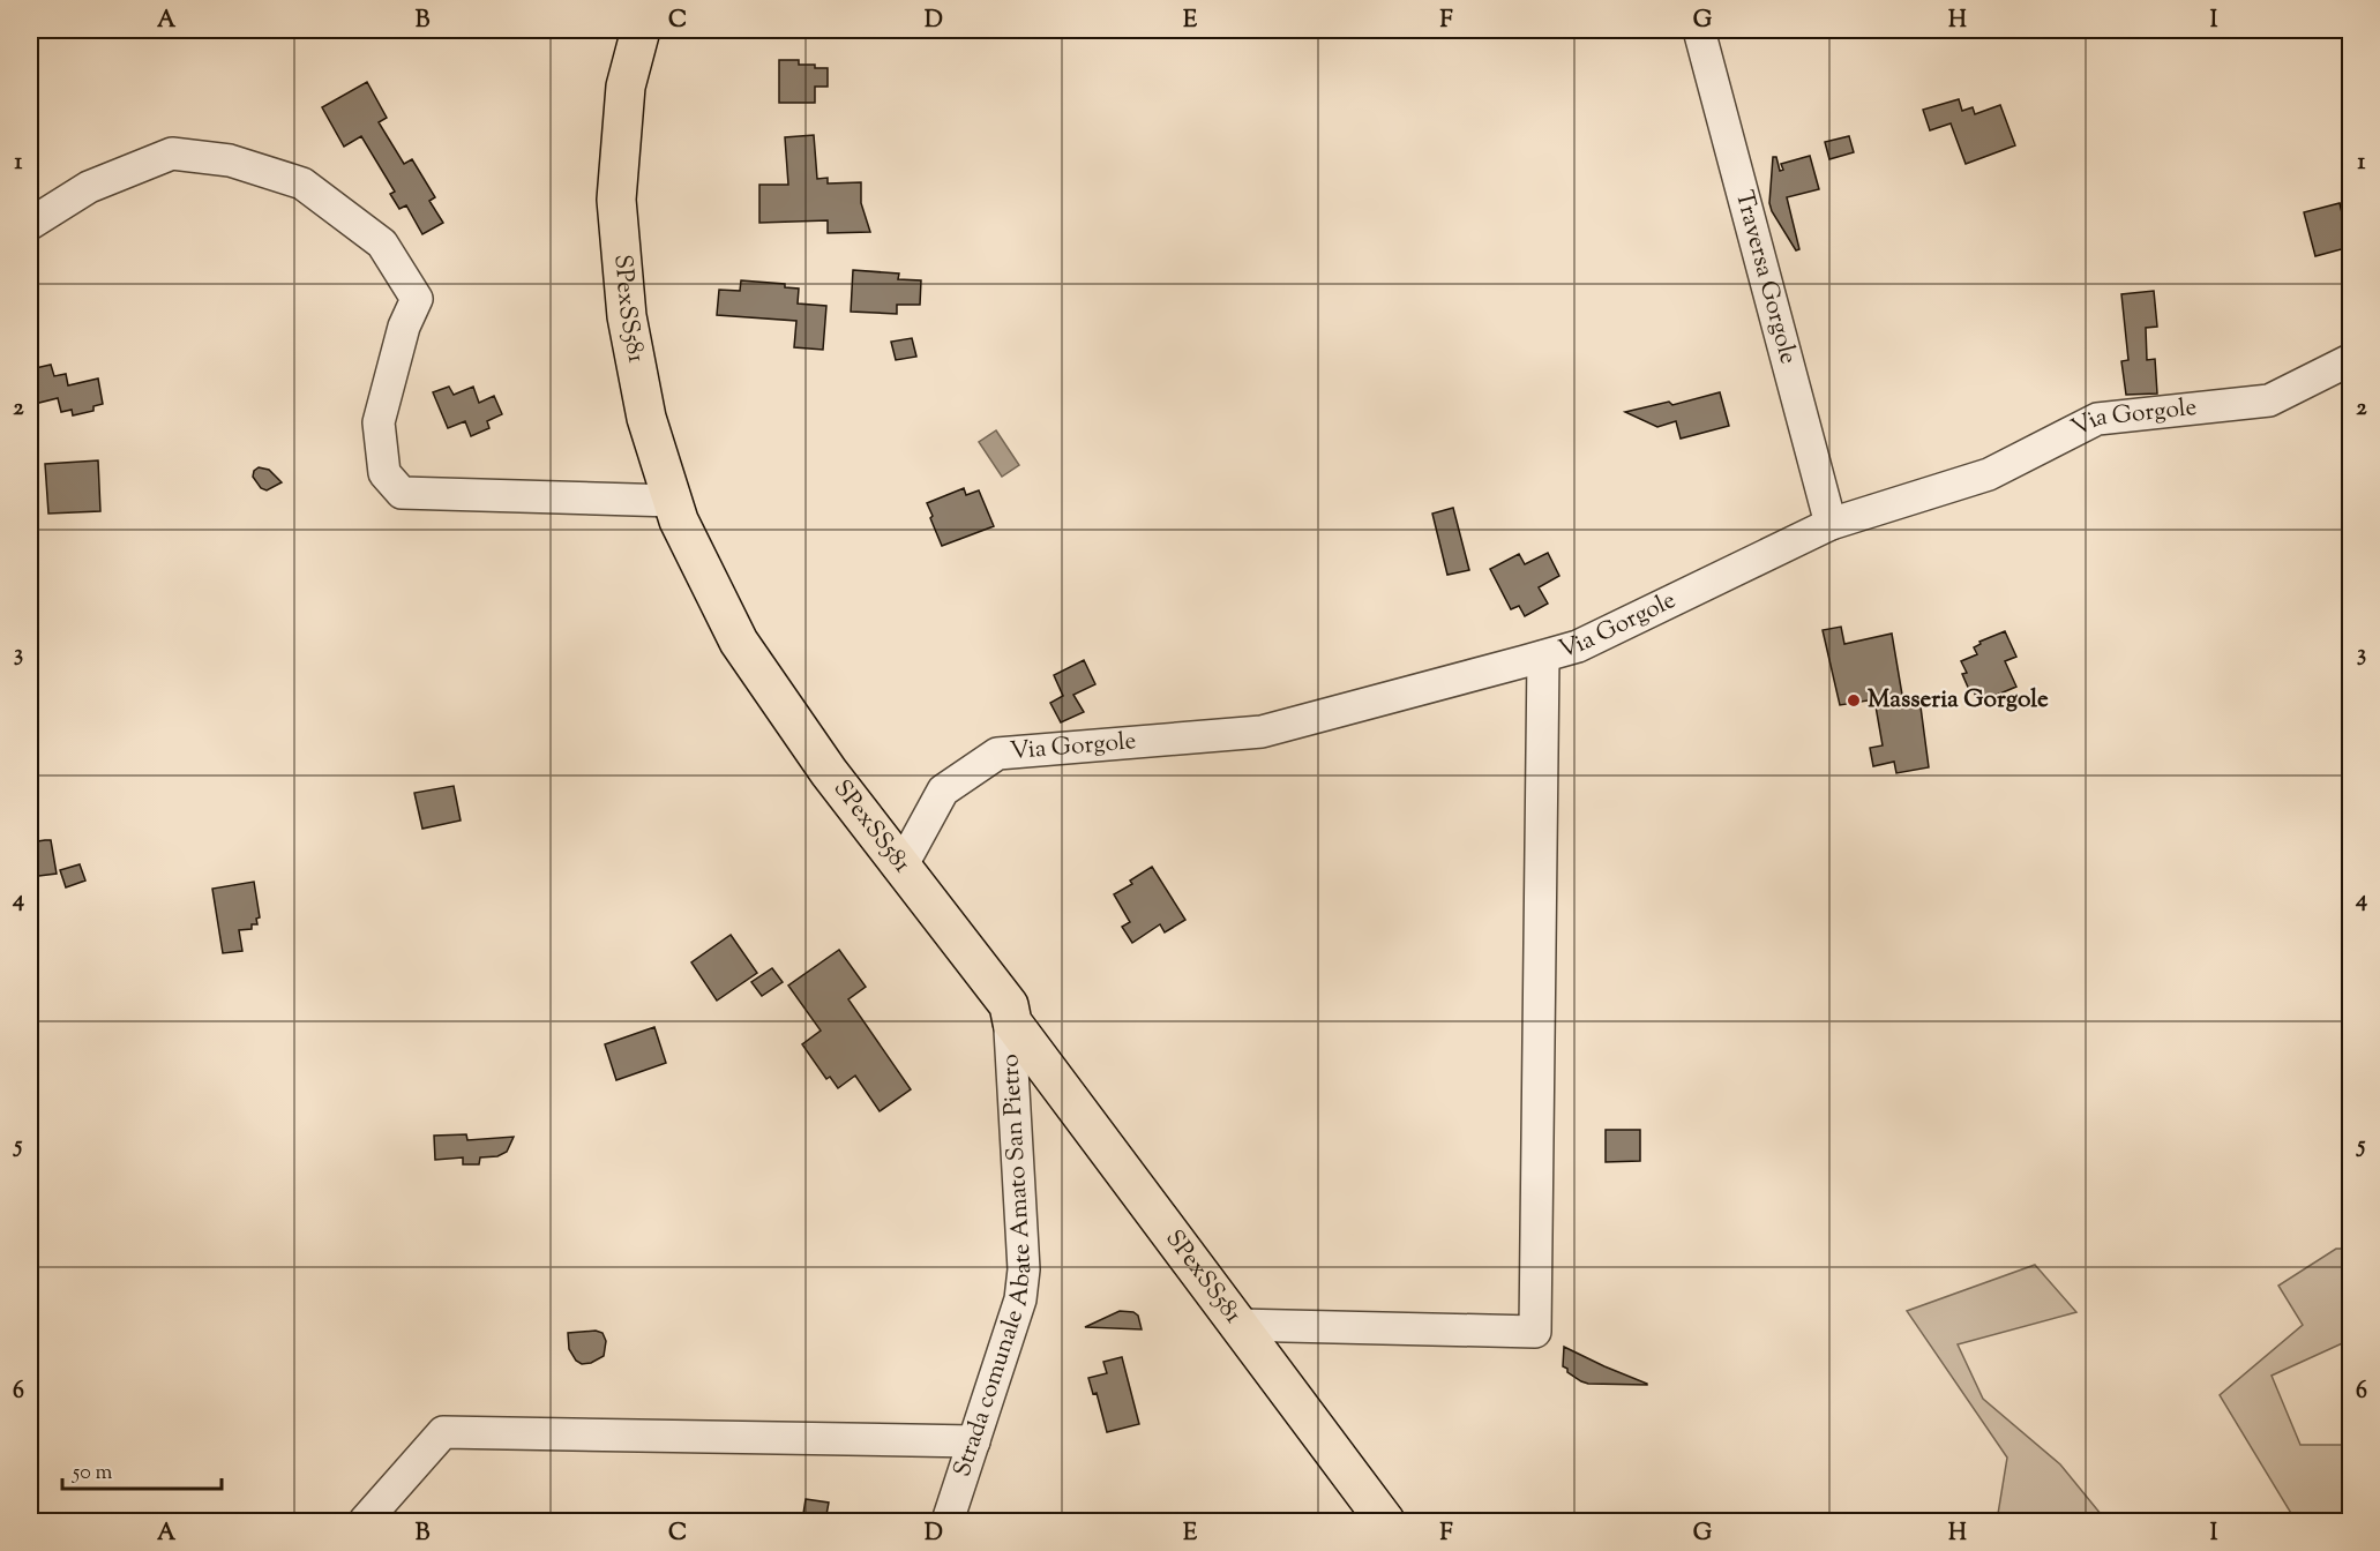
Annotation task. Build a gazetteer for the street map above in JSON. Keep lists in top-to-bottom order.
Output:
{
  "streets": {
    "main road": ["SPexSS581"],
    "street": ["Traversa Gorgole", "Via Gorgole", "Strada comunale Abate Amato San Pietro"]
  },
  "crossings": [
    ["Traversa Gorgole", "Via Gorgole"],
    ["SPexSS581", "Via Gorgole"],
    ["SPexSS581", "Strada comunale Abate Amato San Pietro"]
  ],
  "places": ["Masseria Gorgole"],
  "scale_bar": "50 m",
  "grid": {
    "columns": [
      "A",
      "B",
      "C",
      "D",
      "E",
      "F",
      "G",
      "H",
      "I"
    ],
    "rows": [
      "1",
      "2",
      "3",
      "4",
      "5",
      "6"
    ]
  }
}
